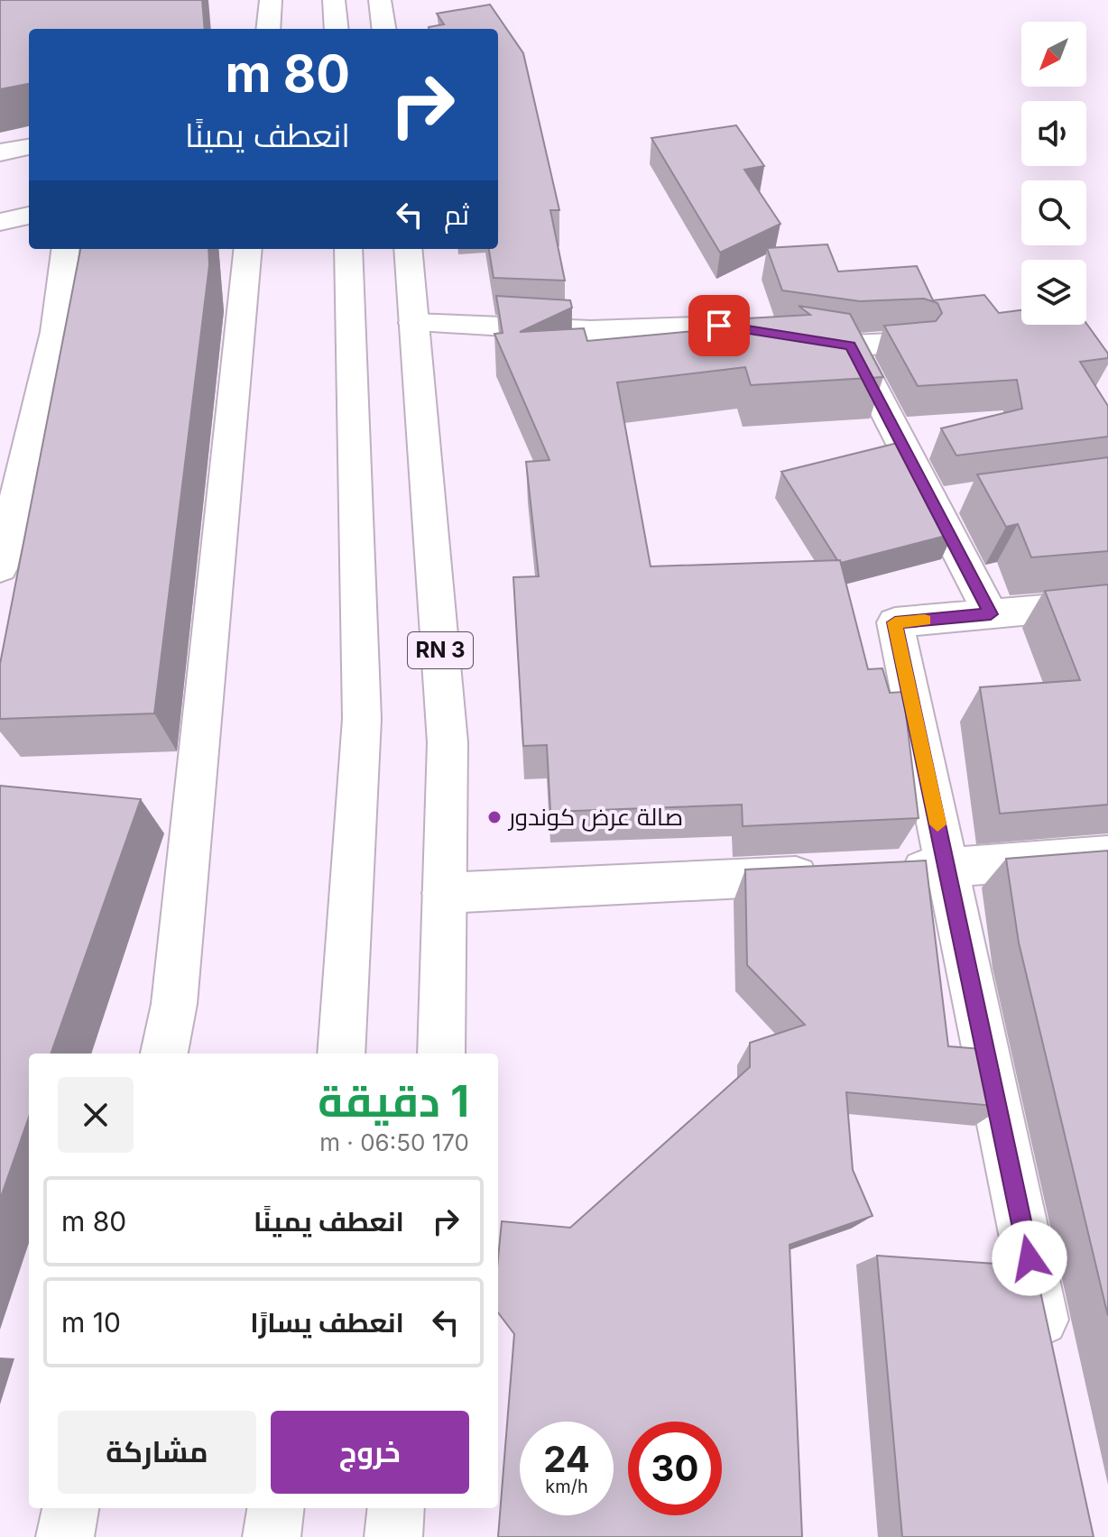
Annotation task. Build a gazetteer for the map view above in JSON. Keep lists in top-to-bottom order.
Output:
{
  "streets": {
    "main road": ["RN 3"]
  },
  "places": ["صالة عرض كوندور"],
  "north": "bottom left",
  "page": {
    "turn": ["80 m", "انعطف يمينًا"],
    "then": "ثم",
    "heading": ["1 دقيقة", "170 m · 06:50"],
    "list": [
      {
        "name": "انعطف يمينًا",
        "value": "80 m"
      },
      {
        "name": "انعطف يسارًا",
        "value": "10 m"
      }
    ],
    "buttons": ["خروج", "مشاركة"],
    "speed": "24 km/h",
    "limit": "30"
  }
}
